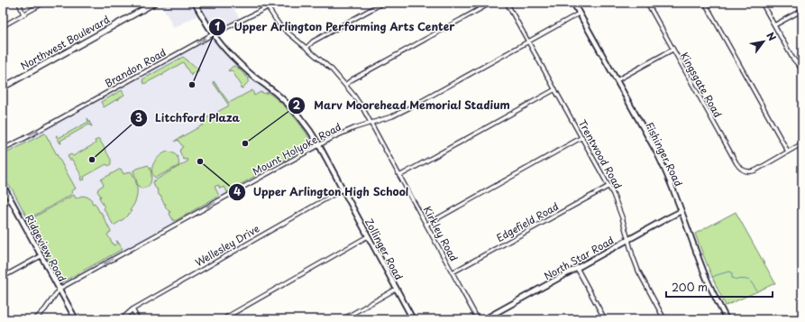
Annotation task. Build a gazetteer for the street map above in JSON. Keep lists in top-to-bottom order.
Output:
{
  "streets": {
    "main road": ["Northwest Boulevard"],
    "street": [
      "Brandon Road",
      "Kingsgate Road",
      "Mount Holyoke Road",
      "Trentwood Road",
      "Fishinger Road",
      "Edgefield Road",
      "Kirkley Road",
      "Wellesley Drive",
      "Ridgeview Road",
      "Zollinger Road",
      "North Star Road"
    ]
  },
  "crossings": [
    ["Brandon Road", "Kirkley Road"],
    ["Brandon Road", "Zollinger Road"],
    ["Mount Holyoke Road", "Trentwood Road"],
    ["Mount Holyoke Road", "Fishinger Road"],
    ["Mount Holyoke Road", "Kirkley Road"],
    ["Mount Holyoke Road", "Ridgeview Road"],
    ["Mount Holyoke Road", "Zollinger Road"],
    ["Trentwood Road", "Edgefield Road"],
    ["Trentwood Road", "North Star Road"],
    ["Fishinger Road", "North Star Road"],
    ["Edgefield Road", "Kirkley Road"],
    ["Wellesley Drive", "Zollinger Road"]
  ],
  "one_way": ["Brandon Road", "Mount Holyoke Road"],
  "places": [
    "Upper Arlington Performing Arts Center",
    "Marv Moorehead Memorial Stadium",
    "Litchford Plaza",
    "Upper Arlington High School"
  ],
  "scale_bar": "200 m",
  "north": "top right"
}
